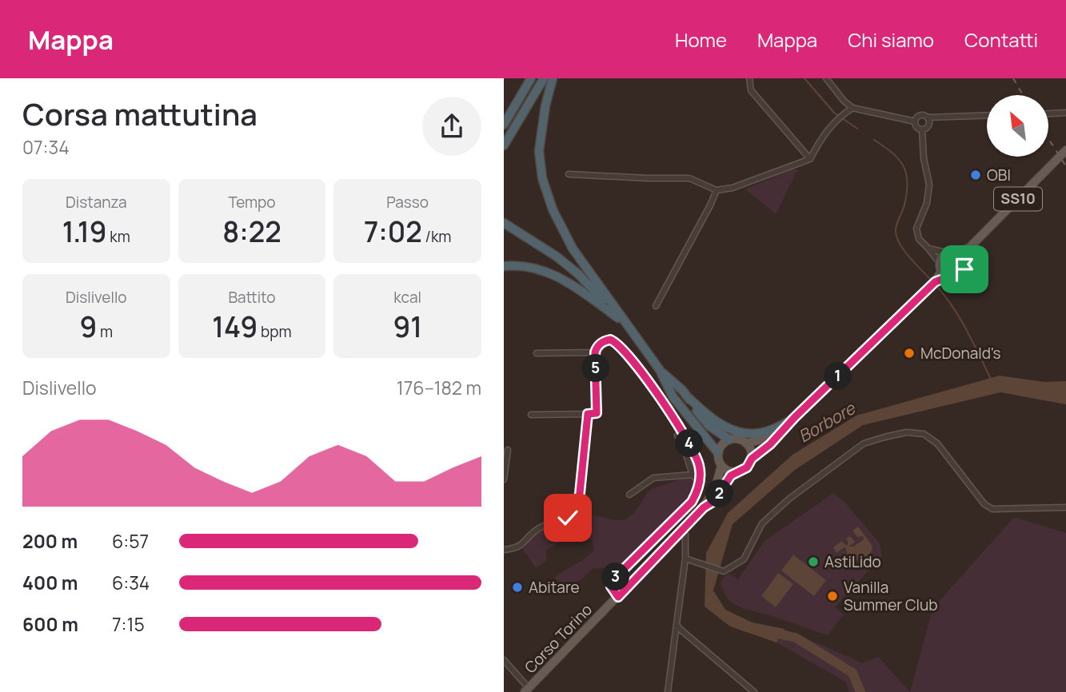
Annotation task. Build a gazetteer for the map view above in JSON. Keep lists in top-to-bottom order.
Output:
{
  "streets": {
    "main road": ["SS10", "Corso Torino"]
  },
  "water": ["Borbore"],
  "places": [
    "OBI",
    "McDonald's",
    "AstiLido",
    "Abitare",
    "Vanilla Summer Club"
  ],
  "north": "top left",
  "page": {
    "header": "Mappa",
    "nav": [
      "Home",
      "Mappa",
      "Chi siamo",
      "Contatti"
    ],
    "heading": ["Corsa mattutina", "07:34"],
    "stats": [
      ["Distanza", "1.19 km"],
      ["Tempo", "8:22"],
      ["Passo", "7:02 /km"],
      ["Dislivello", "9 m"],
      ["Battito", "149 bpm"],
      ["kcal", "91"]
    ],
    "pins": [
      "5",
      "1",
      "4",
      "2",
      "3"
    ],
    "chart": ["Dislivello", "176–182 m"],
    "list": [
      {
        "name": "200 m",
        "note": "6:57"
      },
      {
        "name": "400 m",
        "note": "6:34"
      },
      {
        "name": "600 m",
        "note": "7:15"
      }
    ]
  }
}
